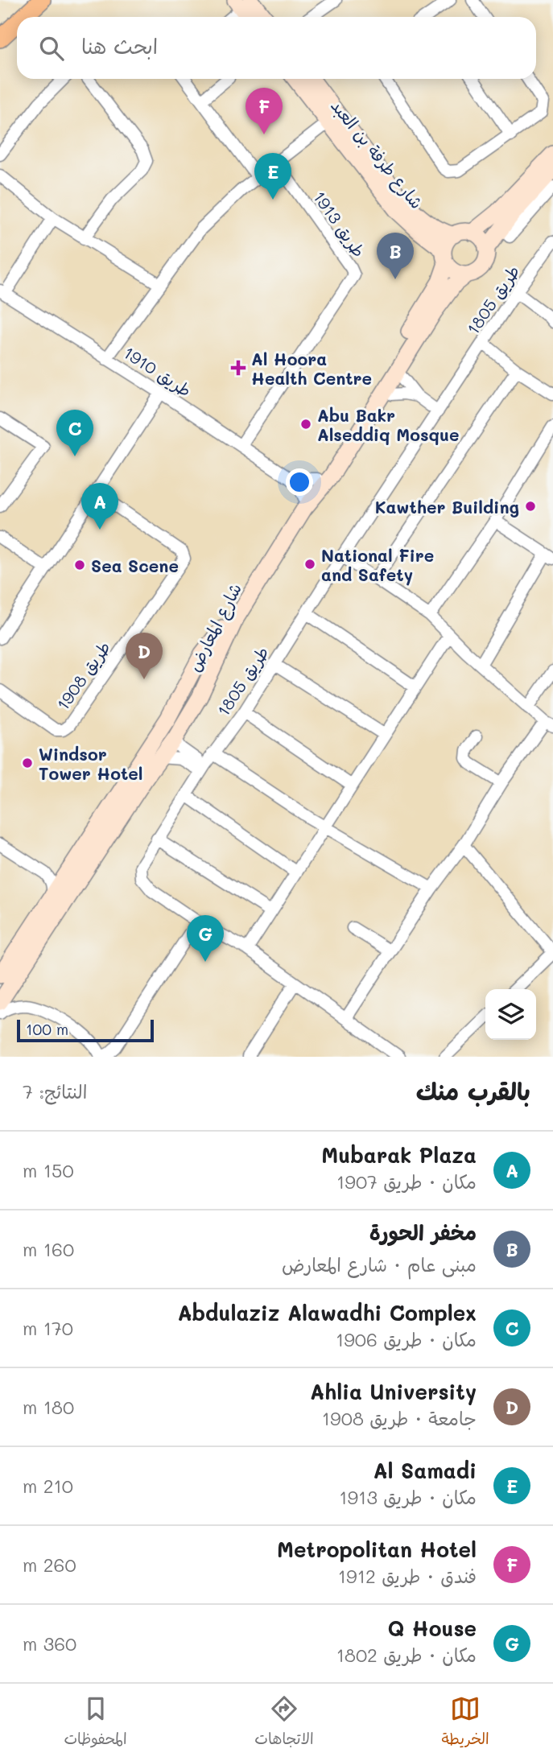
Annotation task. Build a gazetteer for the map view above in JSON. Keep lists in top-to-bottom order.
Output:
{
  "streets": {
    "main road": ["شارع طرفة بن العبد", "شارع المعارض"],
    "street": [
      "طريق 1913",
      "طريق 1805",
      "طريق 1910",
      "طريق 1908"
    ]
  },
  "crossings": [
    ["شارع طرفة بن العبد", "شارع المعارض"],
    ["طريق 1913", "طريق 1910"],
    ["طريق 1910", "شارع المعارض"]
  ],
  "places": {
    "health": ["Al Hoora Health Centre"],
    "other": [
      "Abu Bakr Alseddiq Mosque",
      "Kawther Building",
      "National Fire and Safety",
      "Sea Scene",
      "Windsor Tower Hotel"
    ]
  },
  "scale_bar": "100 m",
  "page": {
    "search": "ابحث هنا",
    "pins": [
      "F",
      "E",
      "B",
      "C",
      "A",
      "D",
      "G"
    ],
    "scale": "100 m",
    "heading": ["بالقرب منك", "النتائج: 7"],
    "list": [
      {
        "mark": "A",
        "name": "Mubarak Plaza",
        "note": "مكان · طريق 1907",
        "value": "150 m"
      },
      {
        "mark": "B",
        "name": "مخفر الحورة",
        "note": "مبنى عام · شارع المعارض",
        "value": "160 m"
      },
      {
        "mark": "C",
        "name": "Abdulaziz Alawadhi Complex",
        "note": "مكان · طريق 1906",
        "value": "170 m"
      },
      {
        "mark": "D",
        "name": "Ahlia University",
        "note": "جامعة · طريق 1908",
        "value": "180 m"
      },
      {
        "mark": "E",
        "name": "Al Samadi",
        "note": "مكان · طريق 1913",
        "value": "210 m"
      },
      {
        "mark": "F",
        "name": "Metropolitan Hotel",
        "note": "فندق · طريق 1912",
        "value": "260 m"
      },
      {
        "mark": "G",
        "name": "Q House",
        "note": "مكان · طريق 1802",
        "value": "360 m"
      }
    ],
    "nav": ["الخريطة", "الاتجاهات", "المحفوظات"]
  }
}
